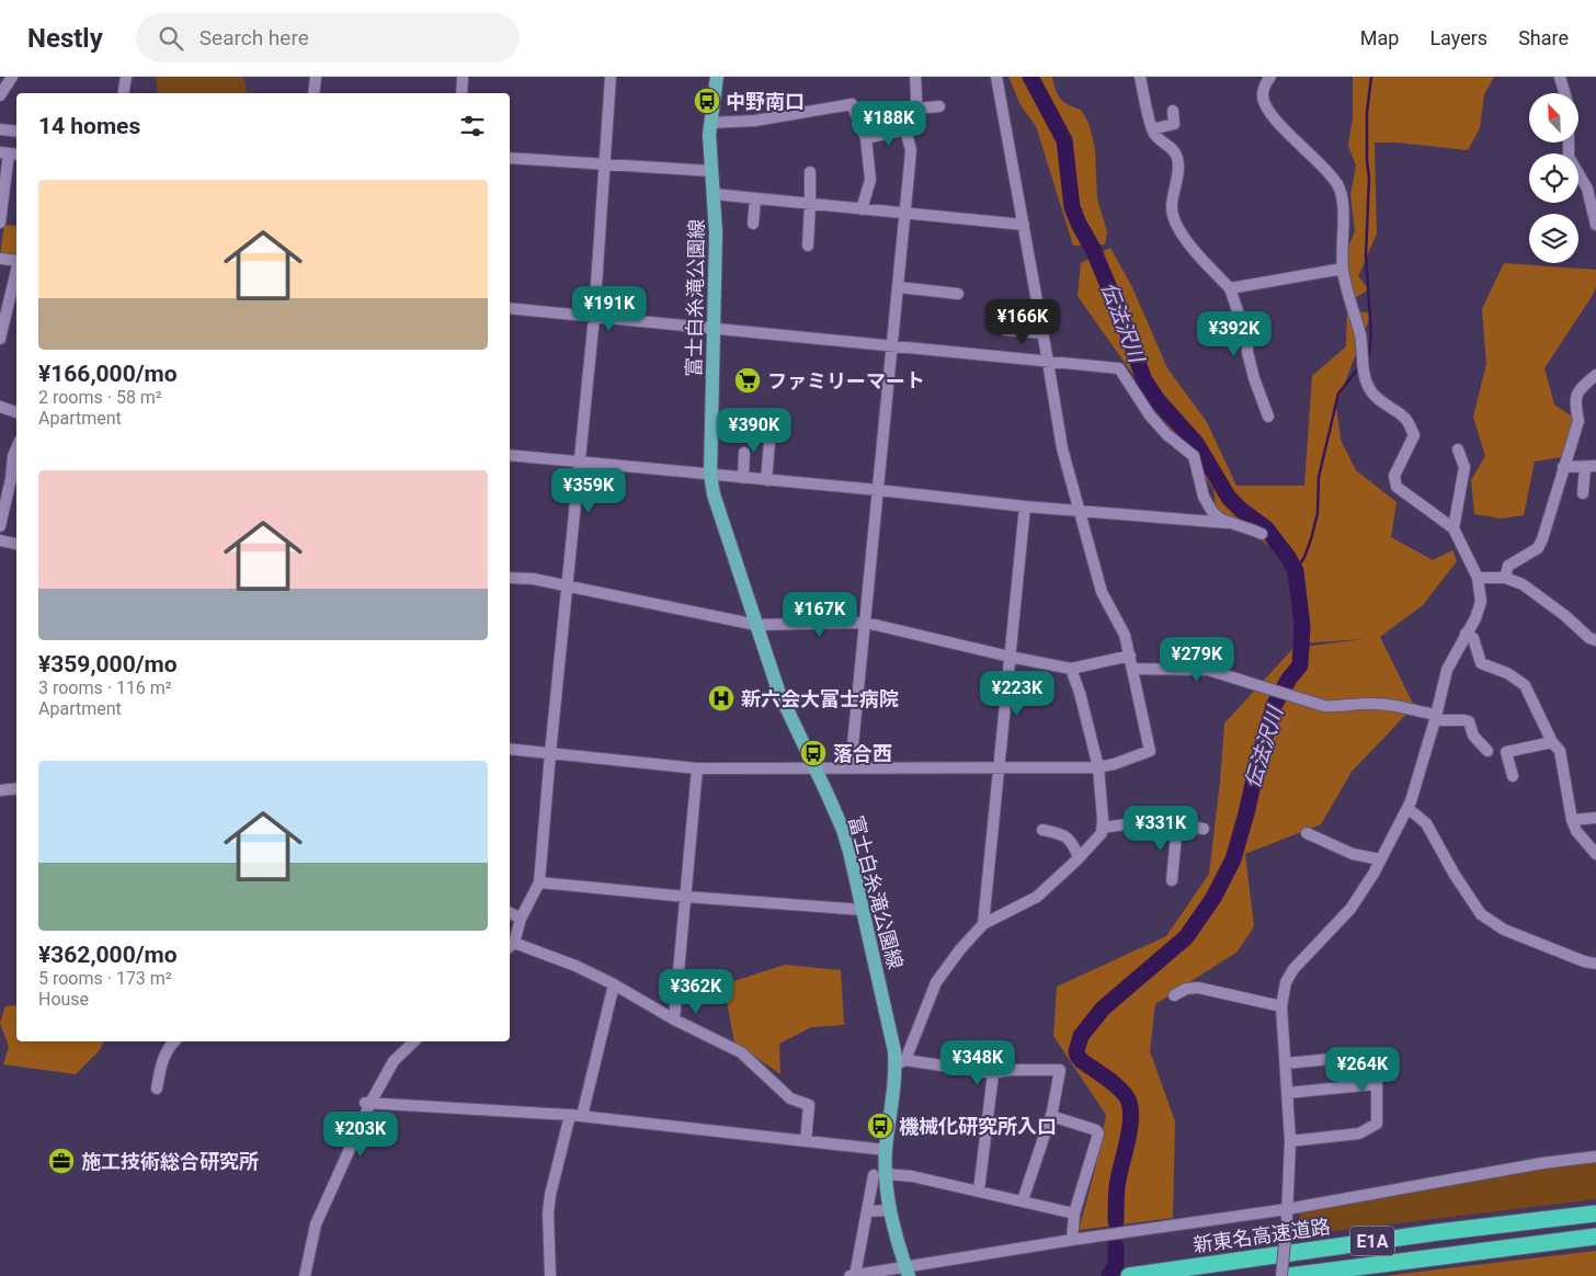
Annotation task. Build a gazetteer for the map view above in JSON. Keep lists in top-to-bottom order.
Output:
{
  "streets": {
    "highway": ["新東名高速道路", "E1A"],
    "main road": ["富士白糸滝公園線"]
  },
  "water": ["伝法沢川"],
  "places": {
    "bus stop": ["中野南口", "落合西", "機械化研究所入口"],
    "supermarket": ["ファミリーマート"],
    "hospital": ["新六会大富士病院"],
    "office": ["施工技術総合研究所"]
  },
  "north": "top left",
  "page": {
    "header": "Nestly",
    "search": "Search here",
    "nav": ["Map", "Layers", "Share"],
    "heading": "14 homes",
    "price": [
      "¥188K",
      "¥191K",
      "¥166K",
      "¥392K",
      "¥390K",
      "¥359K",
      "¥167K",
      "¥279K",
      "¥223K",
      "¥331K",
      "¥362K",
      "¥348K",
      "¥264K",
      "¥203K"
    ],
    "list": [
      {
        "name": "¥166,000/mo",
        "note": "2 rooms · 58 m² · Apartment"
      },
      {
        "name": "¥359,000/mo",
        "note": "3 rooms · 116 m² · Apartment"
      },
      {
        "name": "¥362,000/mo",
        "note": "5 rooms · 173 m² · House"
      }
    ]
  }
}
